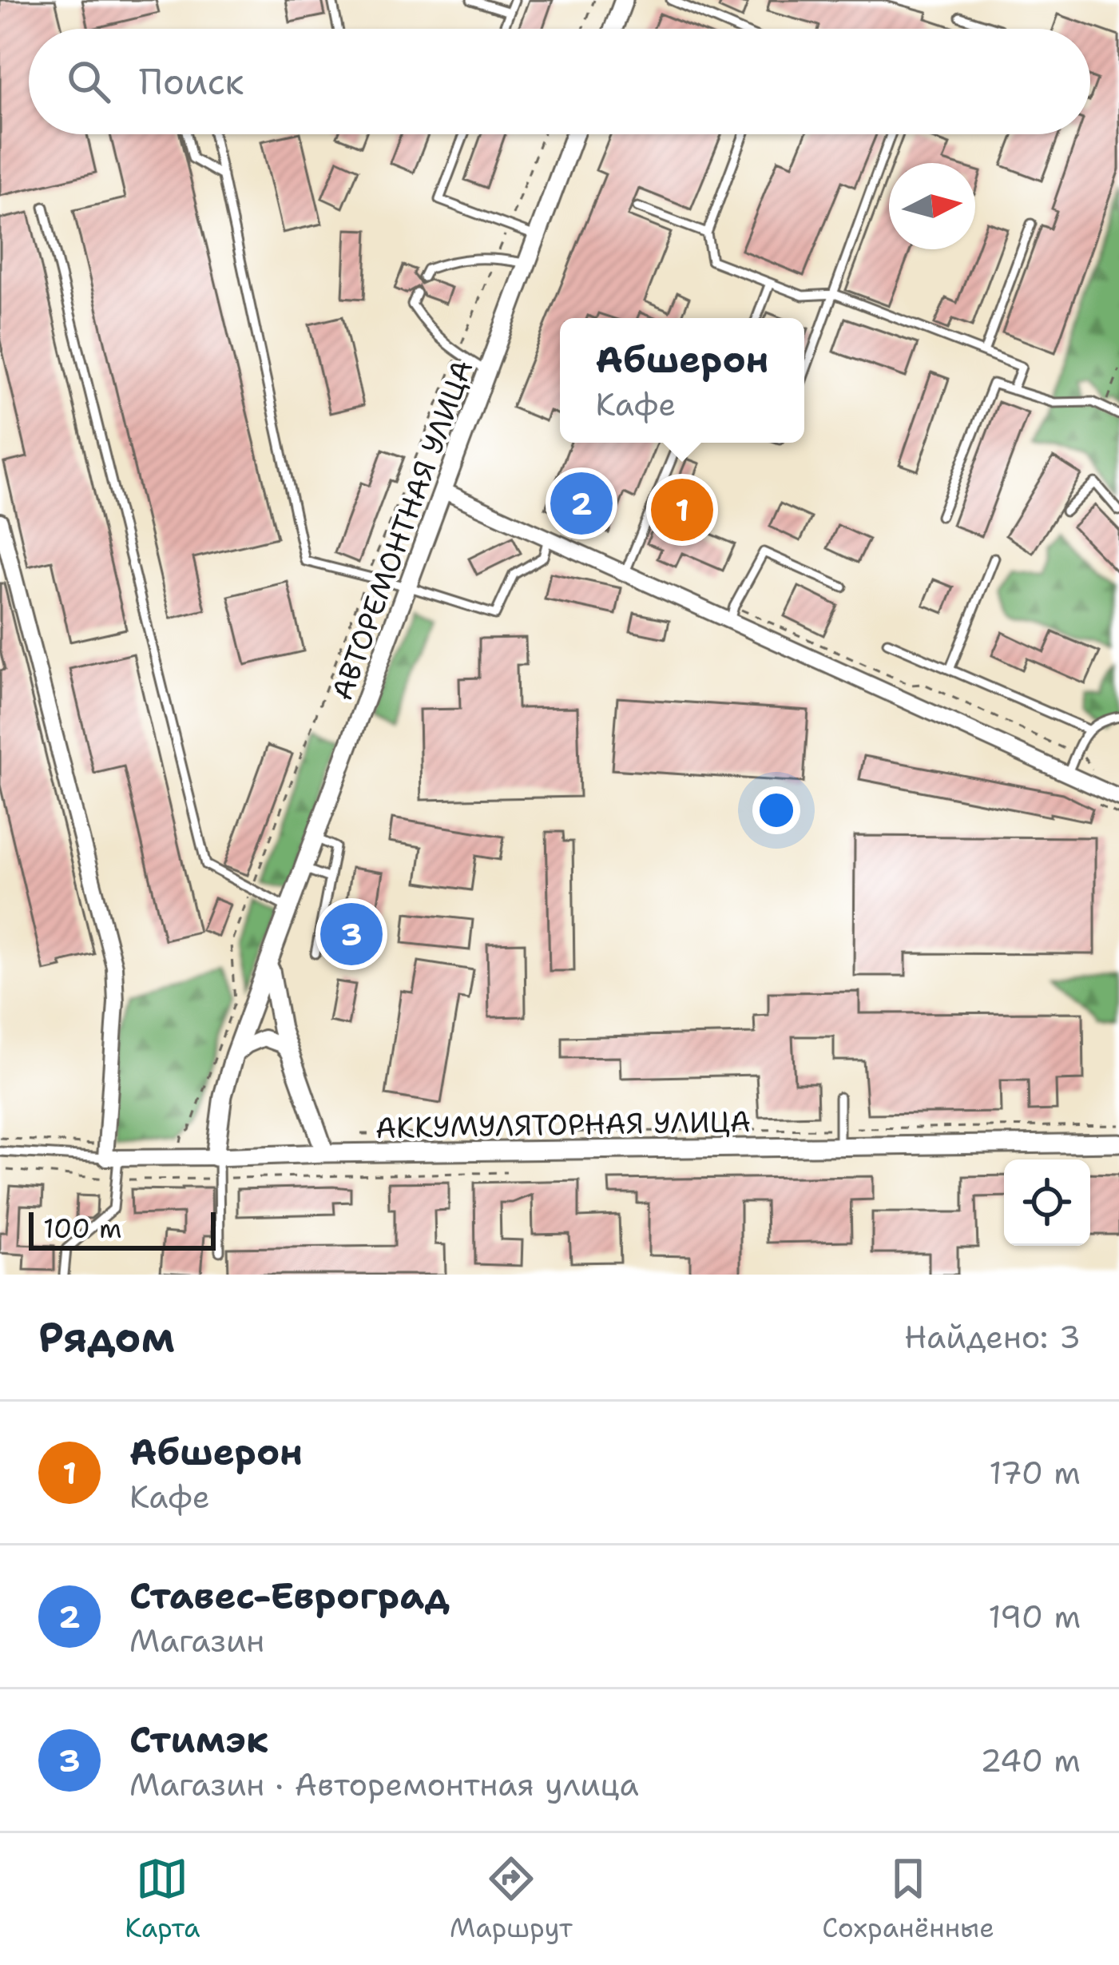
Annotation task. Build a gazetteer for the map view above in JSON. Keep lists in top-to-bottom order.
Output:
{
  "streets": {
    "street": ["АВТОРЕМОНТНАЯ УЛИЦА", "АККУМУЛЯТОРНАЯ УЛИЦА"]
  },
  "scale_bar": "100 m",
  "north": "right",
  "page": {
    "search": "Поиск",
    "popup": ["Абшерон", "Кафе"],
    "pins": ["2", "1", "3"],
    "scale": "100 m",
    "heading": ["Рядом", "Найдено: 3"],
    "list": [
      {
        "mark": "1",
        "name": "Абшерон",
        "note": "Кафе",
        "value": "170 m"
      },
      {
        "mark": "2",
        "name": "Ставес-Евроград",
        "note": "Магазин",
        "value": "190 m"
      },
      {
        "mark": "3",
        "name": "Стимэк",
        "note": "Магазин · Авторемонтная улица",
        "value": "240 m"
      }
    ],
    "nav": ["Карта", "Маршрут", "Сохранённые"]
  }
}
